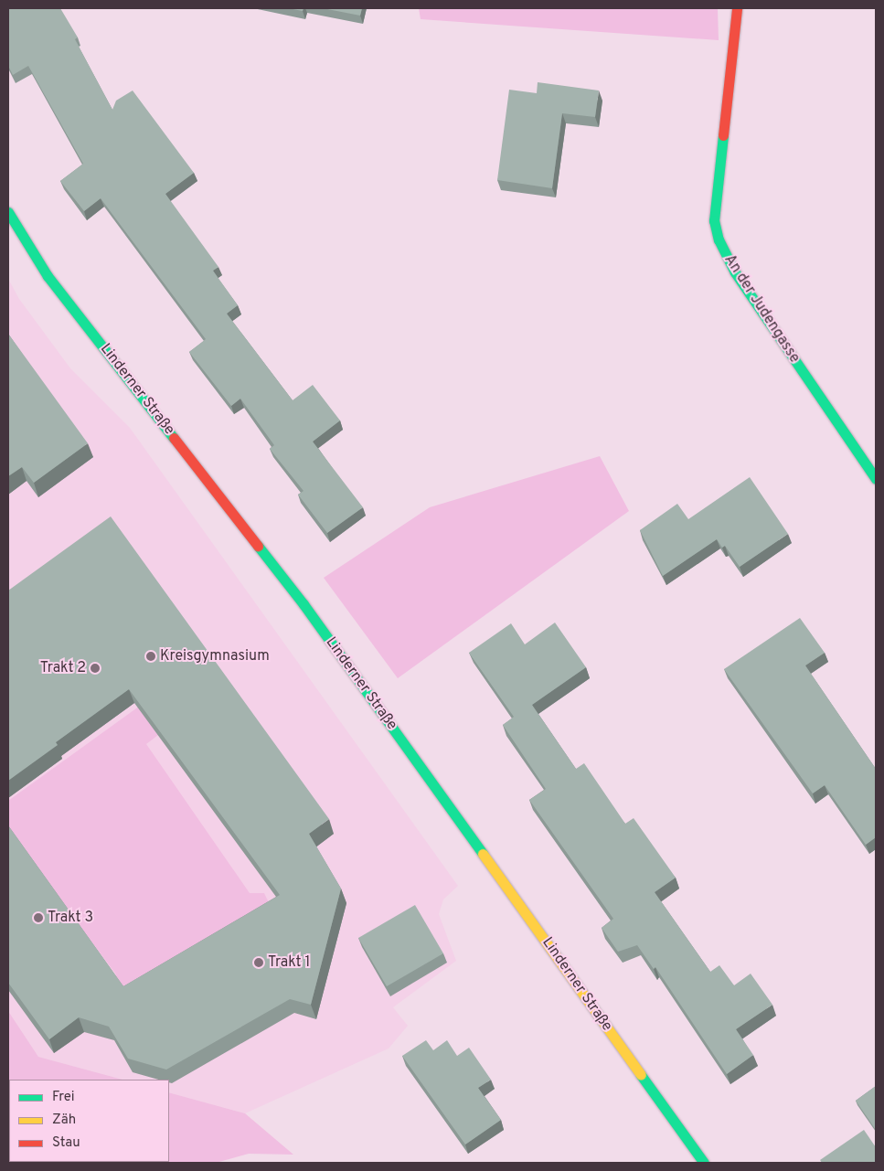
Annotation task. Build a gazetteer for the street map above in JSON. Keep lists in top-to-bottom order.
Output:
{
  "streets": {
    "main road": ["An der Judengasse", "Linderner Straße"]
  },
  "places": [
    "Kreisgymnasium",
    "Trakt 2",
    "Trakt 3",
    "Trakt 1"
  ],
  "legend": ["Frei", "Zäh", "Stau"]
}
